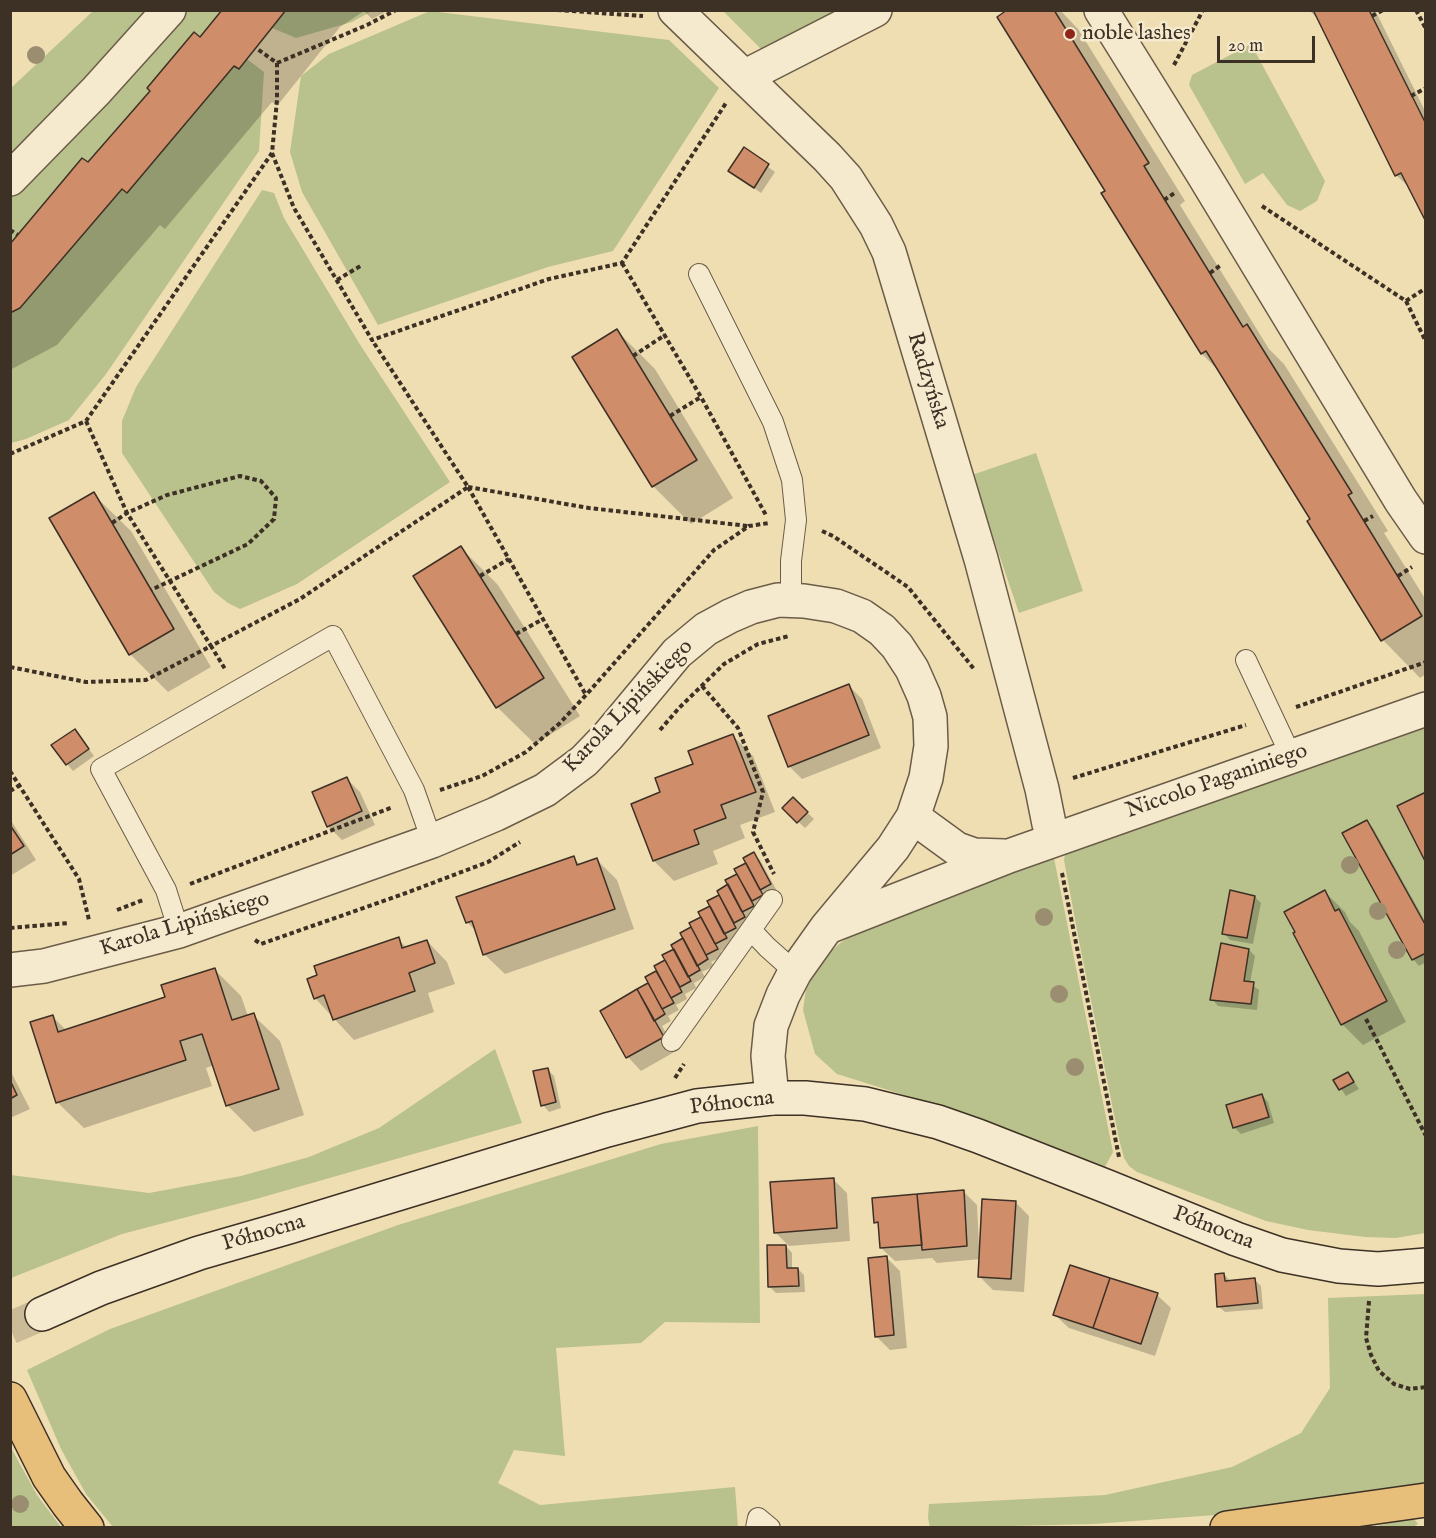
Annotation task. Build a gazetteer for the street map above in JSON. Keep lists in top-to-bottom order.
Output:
{
  "streets": {
    "street": [
      "Radzyńska",
      "Karola Lipińskiego",
      "Niccolo Paganiniego",
      "Północna"
    ]
  },
  "crossings": [
    ["Karola Lipińskiego", "Niccolo Paganiniego"],
    ["Karola Lipińskiego", "Północna"]
  ],
  "places": ["noble lashes"],
  "scale_bar": "20 m"
}
